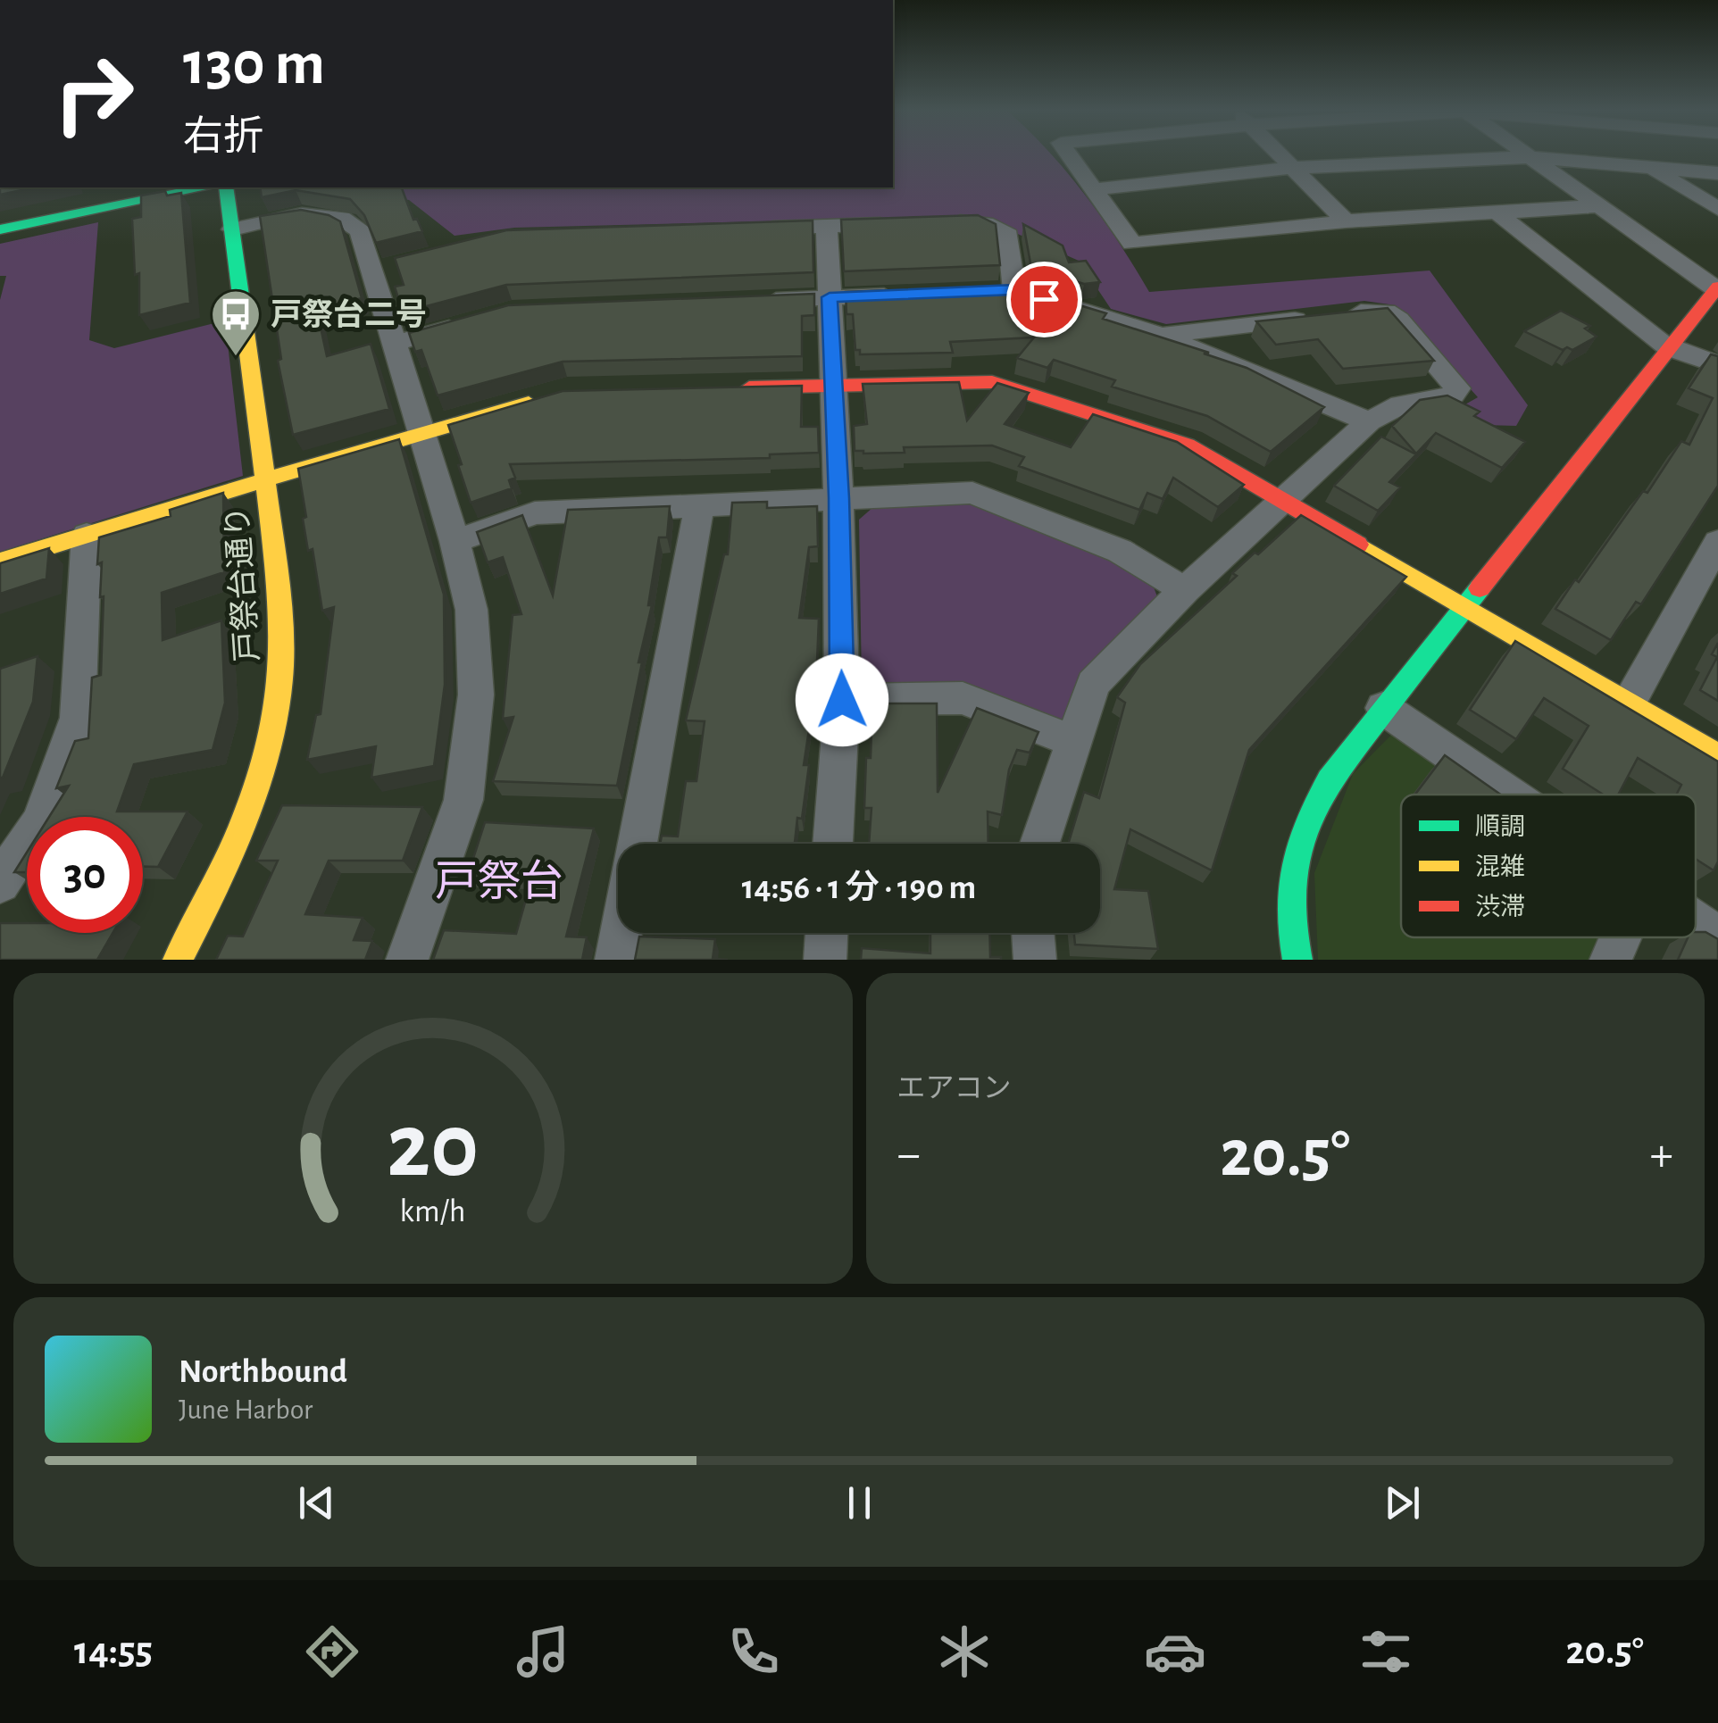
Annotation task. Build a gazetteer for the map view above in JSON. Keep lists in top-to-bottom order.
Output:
{
  "streets": {
    "street": ["戸祭台通り"]
  },
  "districts": ["戸祭台"],
  "places": {
    "bus stop": ["戸祭台二号"]
  },
  "legend": ["順調", "混雑", "渋滞"],
  "page": {
    "turn": ["130 m", "右折"],
    "limit": "30",
    "trip": "14:56 · 1 分 · 190 m",
    "tile": "エアコン",
    "heat": ["−", "20.5°", "+"],
    "song": ["Northbound", "June Harbor"],
    "tabs": ["14:55", "20.5°"],
    "gauge": ["20", "km/h"]
  }
}
